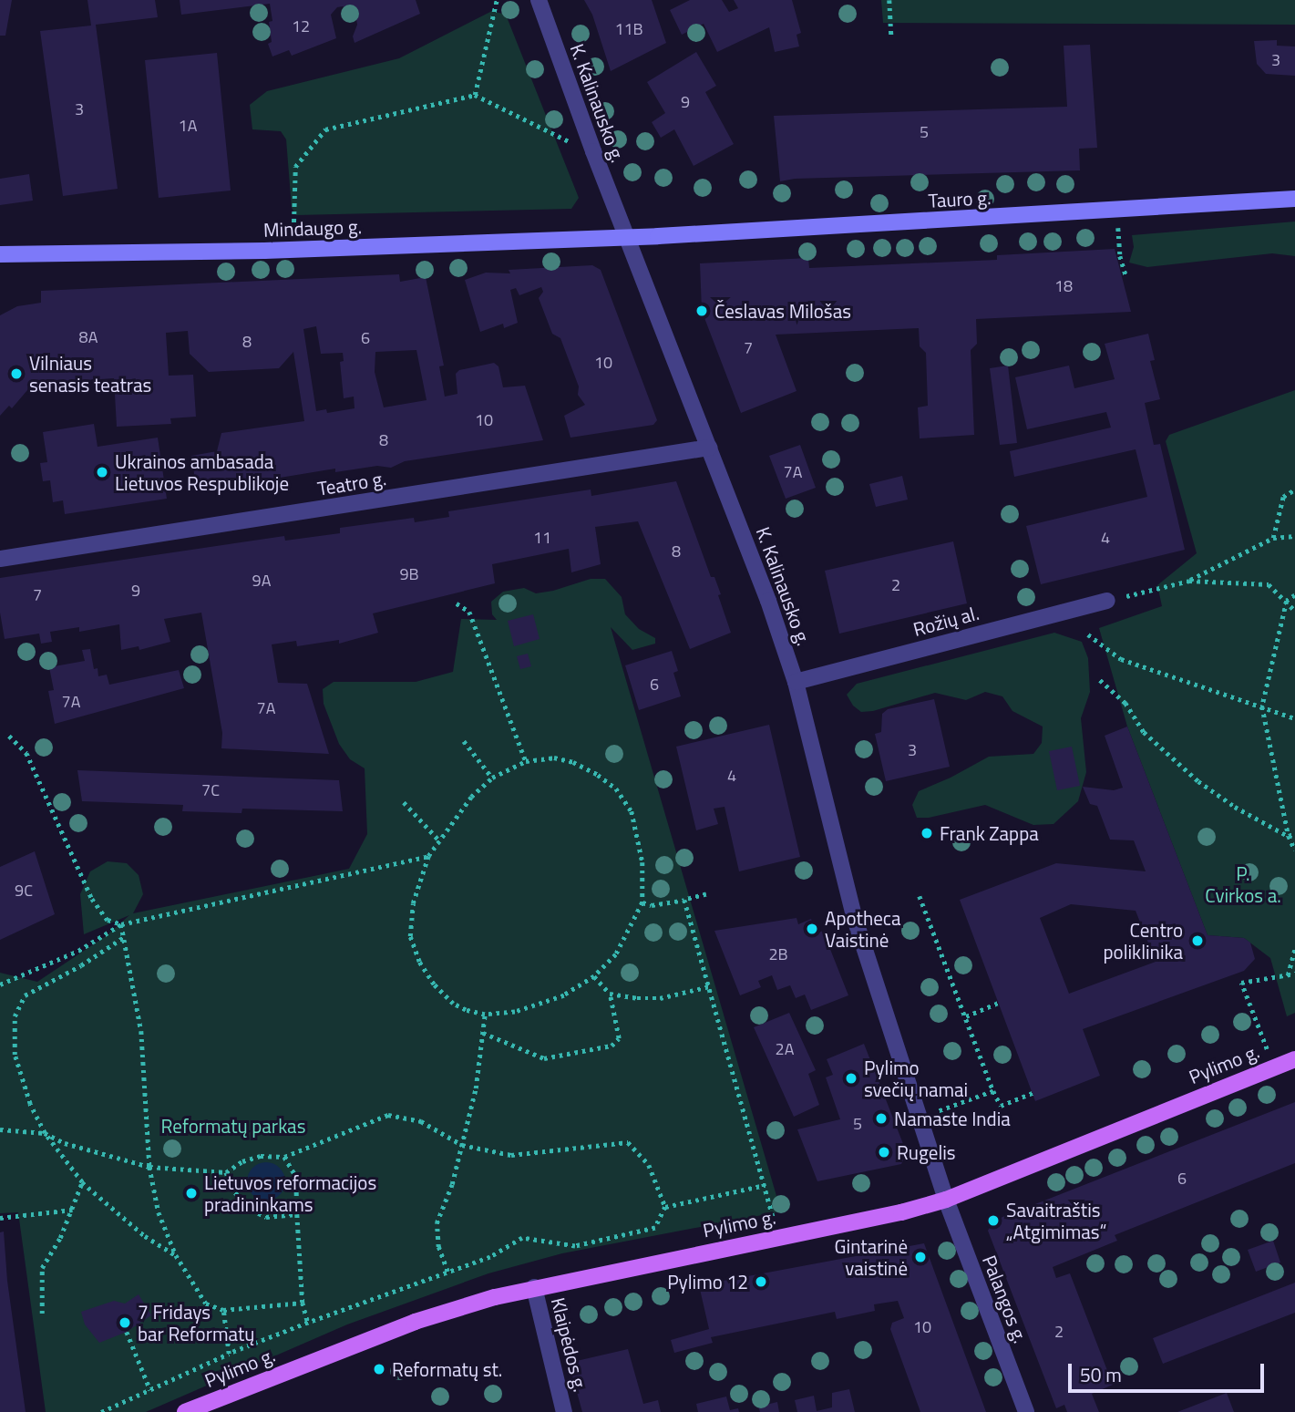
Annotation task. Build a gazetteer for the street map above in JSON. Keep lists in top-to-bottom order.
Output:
{
  "streets": {
    "main road": ["Tauro g.", "Mindaugo g.", "Pylimo g."],
    "street": [
      "K. Kalinausko g.",
      "Teatro g.",
      "Rožių al.",
      "Palangos g.",
      "Klaipėdos g."
    ]
  },
  "crossings": [
    ["K. Kalinausko g.", "Tauro g."],
    ["K. Kalinausko g.", "Mindaugo g."],
    ["K. Kalinausko g.", "Teatro g."],
    ["K. Kalinausko g.", "Rožių al."],
    ["K. Kalinausko g.", "Pylimo g."],
    ["K. Kalinausko g.", "Palangos g."],
    ["Tauro g.", "Mindaugo g."],
    ["Pylimo g.", "Palangos g."],
    ["Pylimo g.", "Klaipėdos g."]
  ],
  "parks": ["P. Cvirkos a.", "Reformatų parkas"],
  "places": [
    "Česlavas Milošas",
    "Vilniaus senasis teatras",
    "Ukrainos ambasada Lietuvos Respublikoje",
    "Frank Zappa",
    "Apotheca Vaistinė",
    "Centro poliklinika",
    "Pylimo svečių namai",
    "Namaste India",
    "Rugelis",
    "Lietuvos reformacijos pradininkams",
    "Savaitraštis „Atgimimas“",
    "Gintarinė vaistinė",
    "Pylimo 12",
    "7 Fridays bar Reformatų",
    "Reformatų st."
  ],
  "house_numbers": [
    "12",
    "11B",
    "3",
    "9",
    "3",
    "1A",
    "5",
    "18",
    "8A",
    "6",
    "8",
    "7",
    "10",
    "10",
    "8",
    "7A",
    "11",
    "4",
    "8",
    "9B",
    "9A",
    "2",
    "9",
    "7",
    "6",
    "7A",
    "7A",
    "3",
    "4",
    "7C",
    "9C",
    "2B",
    "2A",
    "5",
    "6",
    "10",
    "2"
  ],
  "scale_bar": "50 m"
}
